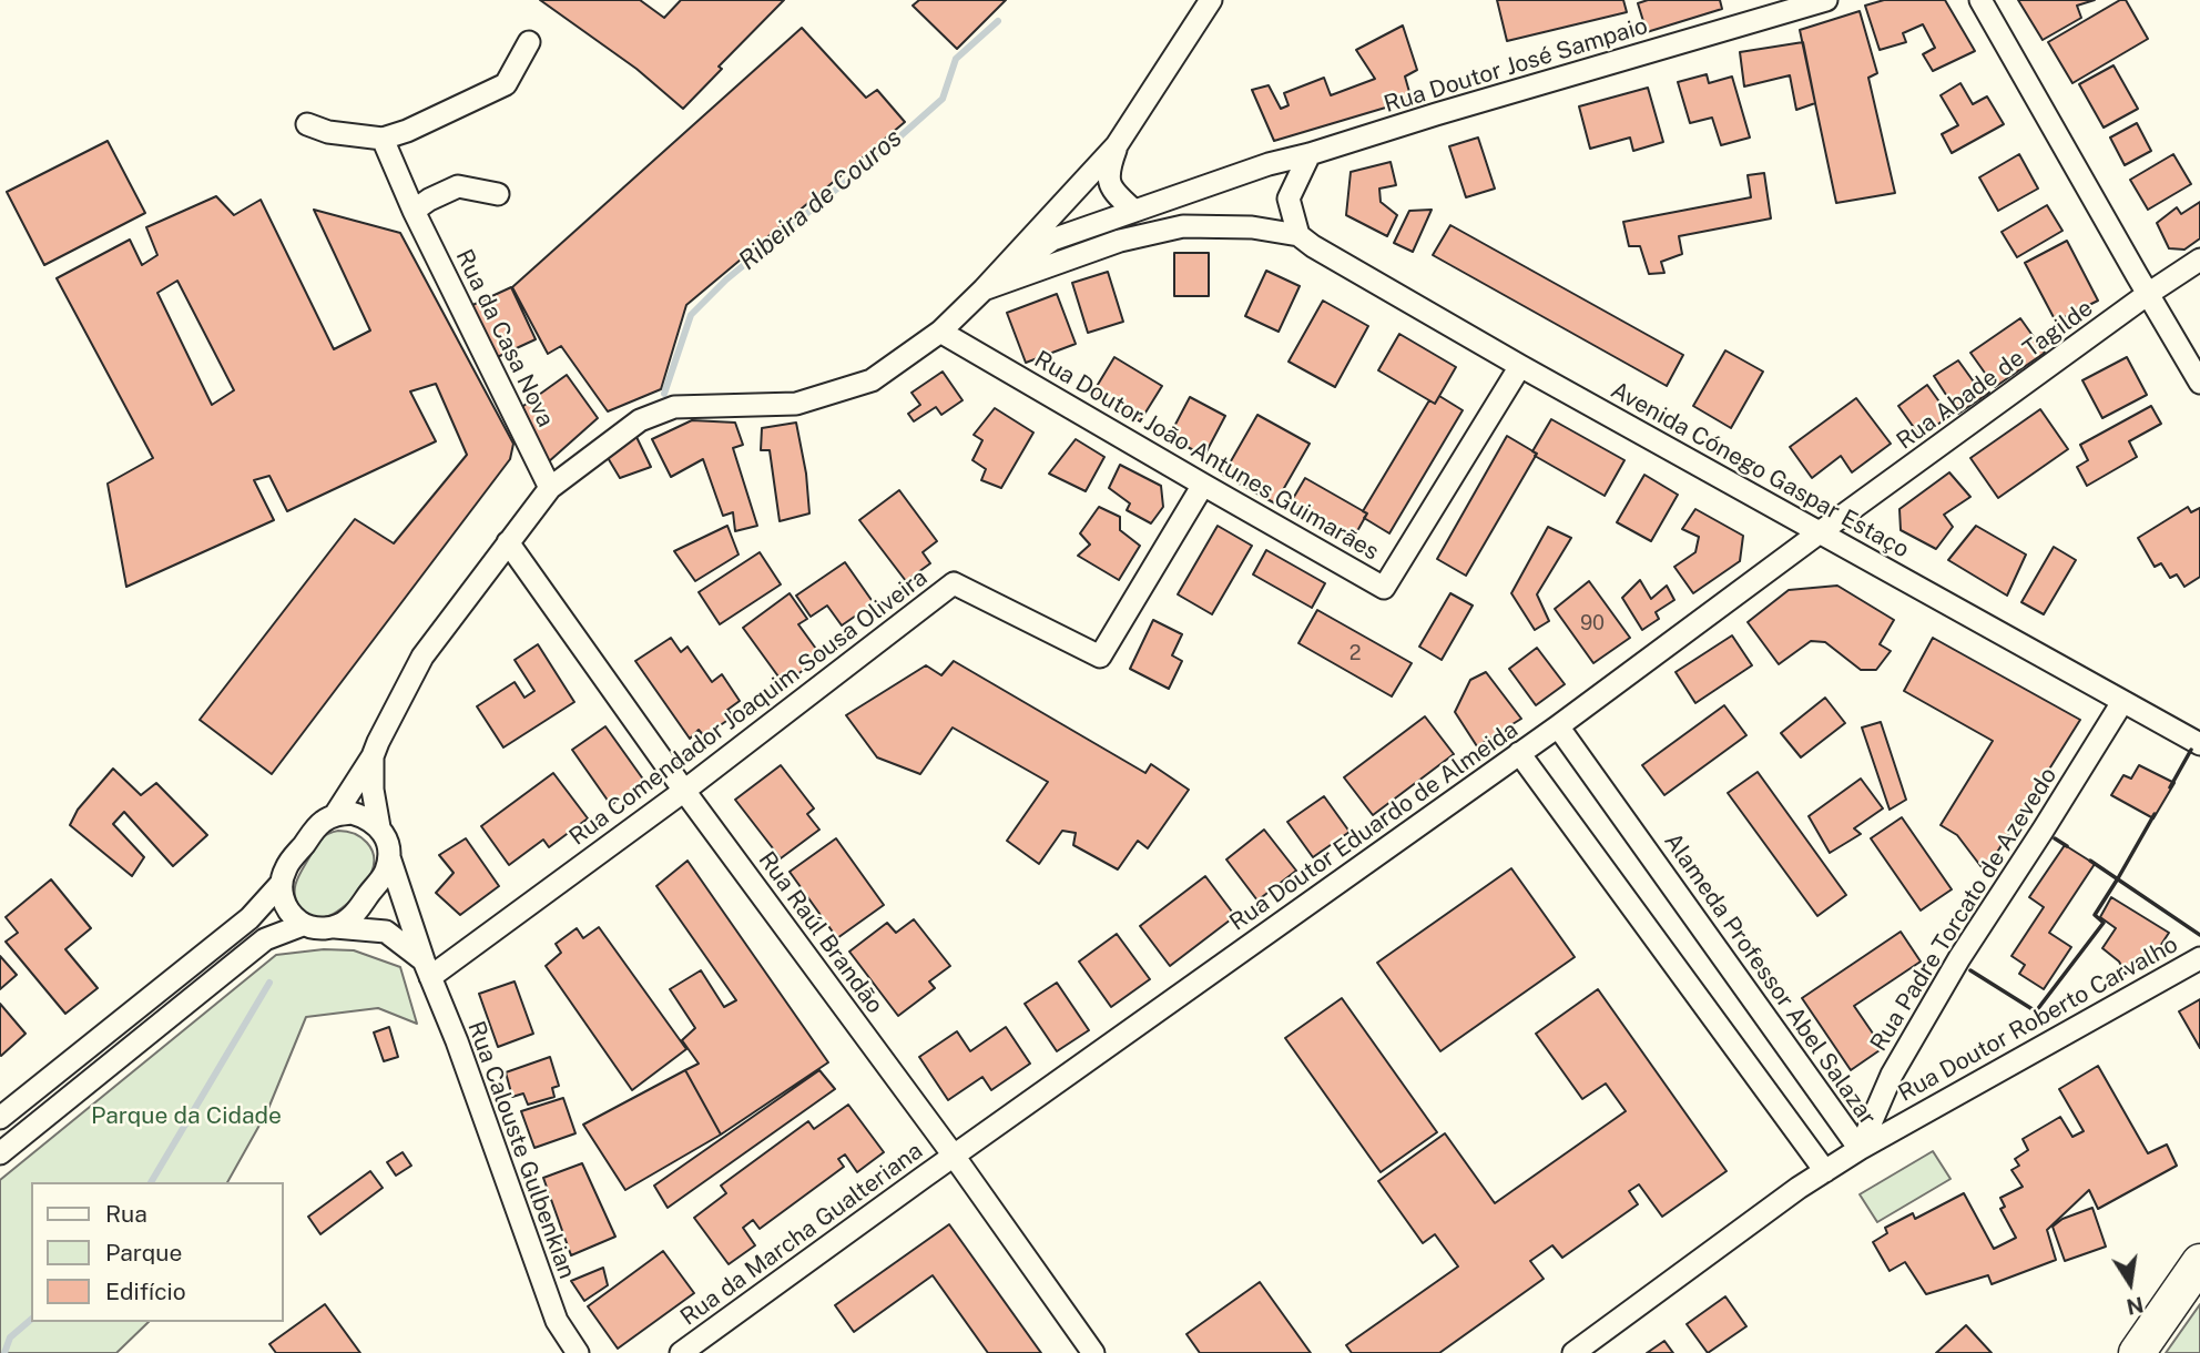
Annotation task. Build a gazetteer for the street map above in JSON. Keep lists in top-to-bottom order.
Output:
{
  "streets": {
    "street": [
      "Rua Doutor José Sampaio",
      "Rua da Casa Nova",
      "Rua Abade de Tagilde",
      "Rua Doutor João Antunes Guimarães",
      "Avenida Cónego Gaspar Estaço",
      "Rua Comendador Joaquim Sousa Oliveira",
      "Rua Doutor Eduardo de Almeida",
      "Rua Padre Torcato de Azevedo",
      "Rua Raúl Brandão",
      "Alameda Professor Abel Salazar",
      "Rua Doutor Roberto Carvalho",
      "Rua Calouste Gulbenkian",
      "Rua da Marcha Gualteriana"
    ]
  },
  "crossings": [
    ["Rua Doutor José Sampaio", "Rua da Casa Nova"],
    ["Rua Doutor José Sampaio", "Rua Doutor João Antunes Guimarães"],
    ["Rua Doutor José Sampaio", "Avenida Cónego Gaspar Estaço"],
    ["Rua Doutor José Sampaio", "Rua Raúl Brandão"],
    ["Rua Doutor José Sampaio", "Rua Calouste Gulbenkian"],
    ["Rua Abade de Tagilde", "Avenida Cónego Gaspar Estaço"],
    ["Rua Abade de Tagilde", "Rua Doutor Eduardo de Almeida"],
    ["Rua Doutor João Antunes Guimarães", "Avenida Cónego Gaspar Estaço"],
    ["Rua Doutor João Antunes Guimarães", "Rua Comendador Joaquim Sousa Oliveira"],
    ["Avenida Cónego Gaspar Estaço", "Rua Doutor Eduardo de Almeida"],
    ["Avenida Cónego Gaspar Estaço", "Rua Padre Torcato de Azevedo"],
    ["Rua Comendador Joaquim Sousa Oliveira", "Rua Raúl Brandão"],
    ["Rua Comendador Joaquim Sousa Oliveira", "Rua Calouste Gulbenkian"],
    ["Rua Doutor Eduardo de Almeida", "Rua Raúl Brandão"],
    ["Rua Doutor Eduardo de Almeida", "Alameda Professor Abel Salazar"],
    ["Rua Doutor Eduardo de Almeida", "Rua da Marcha Gualteriana"],
    ["Rua Padre Torcato de Azevedo", "Alameda Professor Abel Salazar"],
    ["Rua Padre Torcato de Azevedo", "Rua Doutor Roberto Carvalho"],
    ["Rua Raúl Brandão", "Rua da Marcha Gualteriana"],
    ["Alameda Professor Abel Salazar", "Rua Doutor Roberto Carvalho"]
  ],
  "water": ["Ribeira de Couros"],
  "parks": ["Parque da Cidade"],
  "house_numbers": ["90", "2"],
  "legend": ["Rua", "Parque", "Edifício"],
  "north": "bottom"
}
